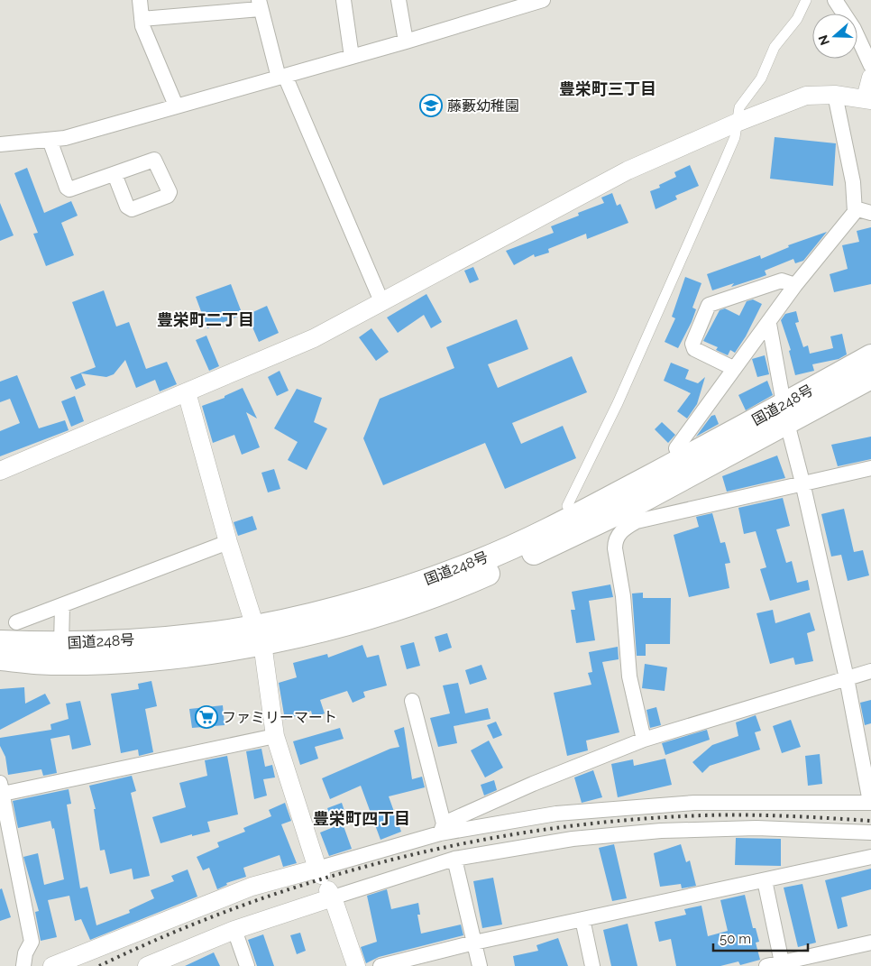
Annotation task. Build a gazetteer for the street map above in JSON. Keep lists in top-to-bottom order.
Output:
{
  "streets": {
    "highway": ["国道248号"]
  },
  "districts": ["豊栄町三丁目", "豊栄町二丁目", "豊栄町四丁目"],
  "places": {
    "school or university": ["藤藪幼稚園"],
    "supermarket": ["ファミリーマート"]
  },
  "scale_bar": "50 m",
  "north": "left"
}
